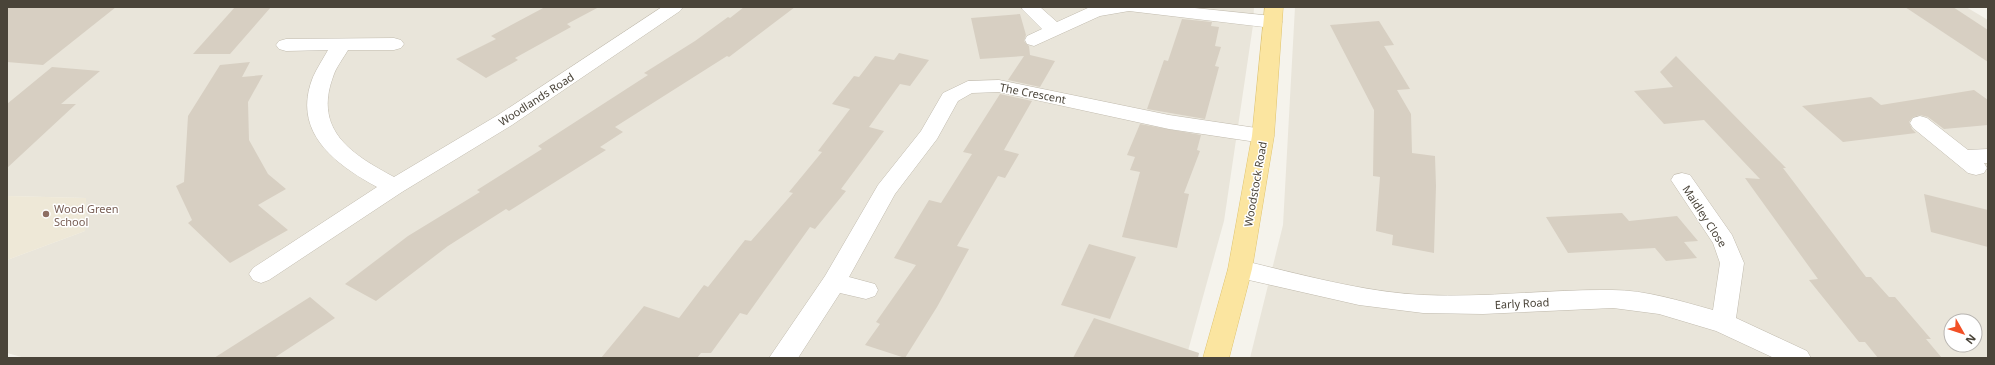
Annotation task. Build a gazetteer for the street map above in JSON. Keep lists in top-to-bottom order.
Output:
{
  "streets": {
    "main road": ["Woodstock Road"],
    "street": [
      "The Crescent",
      "Woodlands Road",
      "Maidley Close",
      "Early Road"
    ]
  },
  "crossings": [
    ["The Crescent", "Woodstock Road"],
    ["Woodstock Road", "Early Road"],
    ["Maidley Close", "Early Road"]
  ],
  "places": ["Wood Green School"],
  "north": "bottom right"
}
